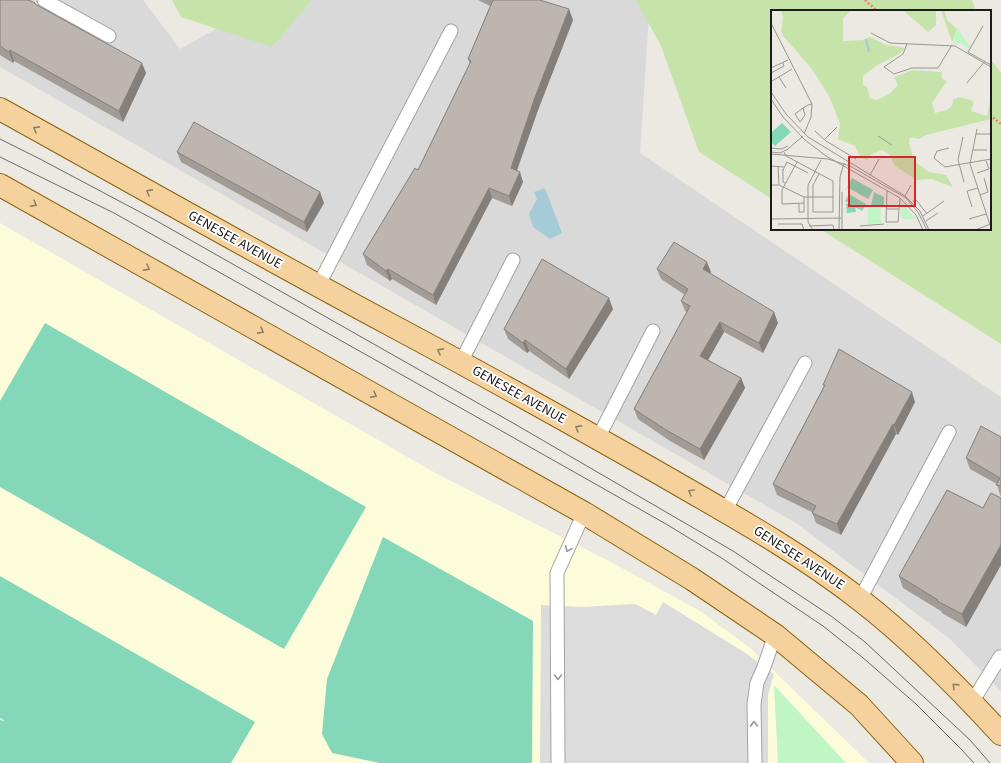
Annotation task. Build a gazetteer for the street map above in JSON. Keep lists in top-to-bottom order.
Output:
{
  "streets": {
    "main road": ["GENESEE AVENUE"]
  }
}
